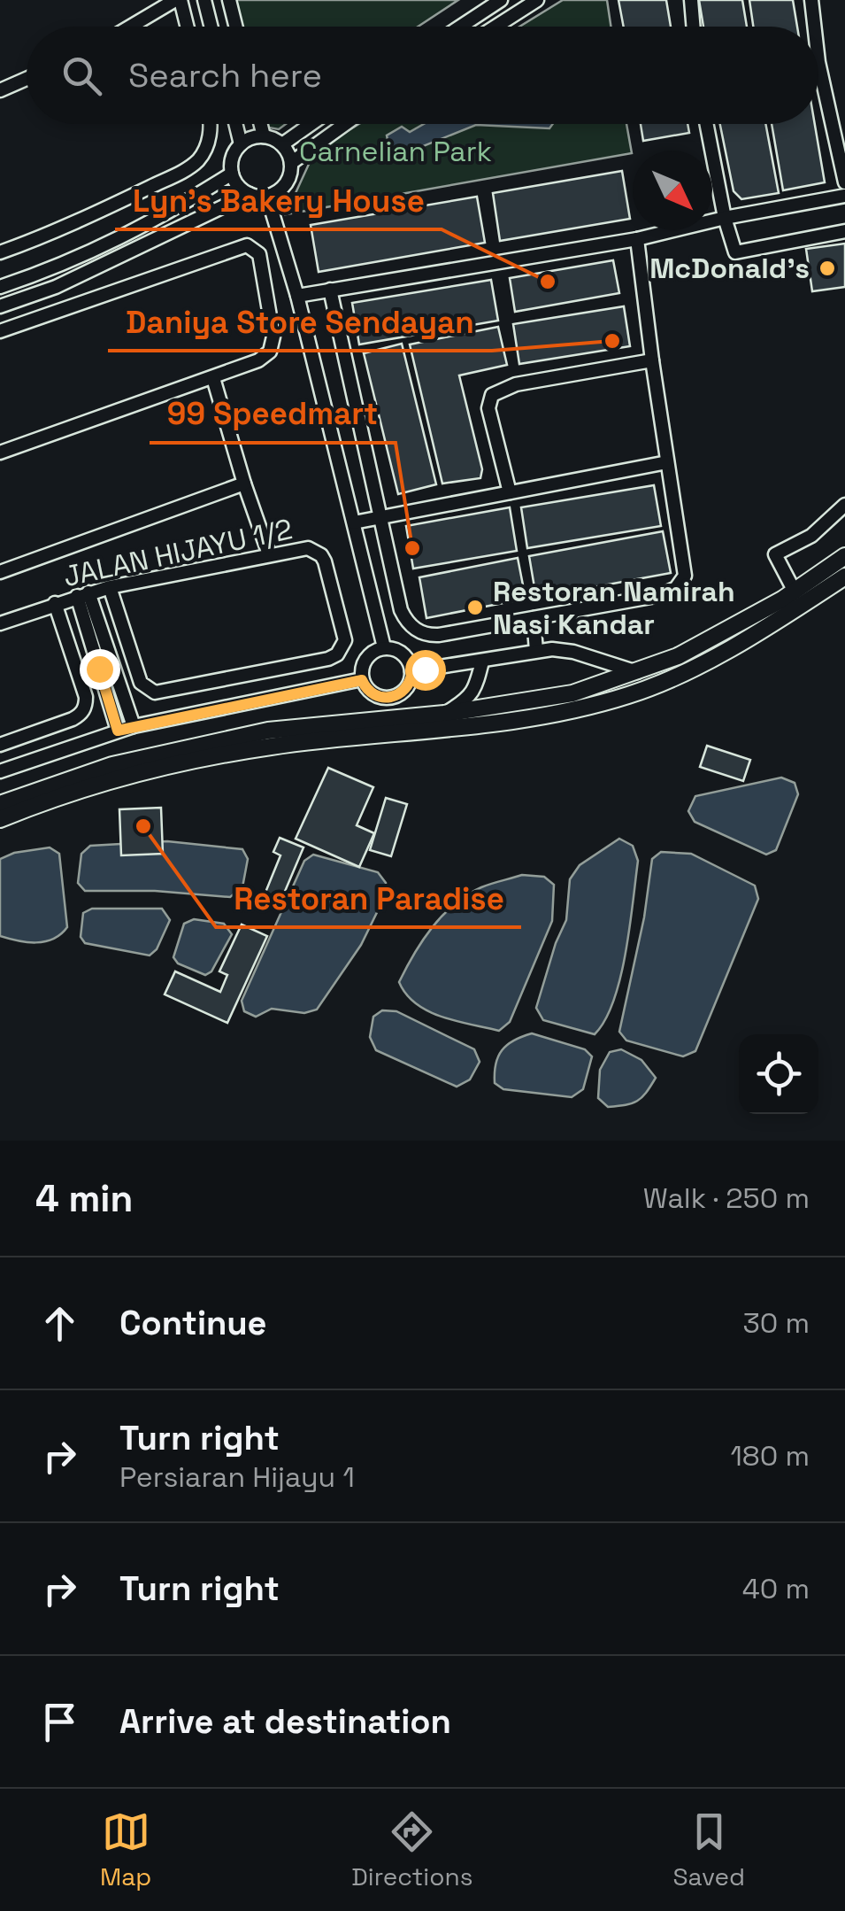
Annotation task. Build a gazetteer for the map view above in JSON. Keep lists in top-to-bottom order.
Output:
{
  "streets": {
    "street": ["JALAN HIJAYU 1/2"]
  },
  "parks": ["Carnelian Park"],
  "places": [
    "McDonald's",
    "Lyn's Bakery House",
    "Daniya Store Sendayan",
    "99 Speedmart",
    "Restoran Namirah Nasi Kandar",
    "Restoran Paradise"
  ],
  "north": "bottom right",
  "page": {
    "search": "Search here",
    "heading": ["4 min", "Walk · 250 m"],
    "list": [
      ["Continue", "30 m"],
      ["Turn right", "Persiaran Hijayu 1", "180 m"],
      ["Turn right", "40 m"],
      "Arrive at destination"
    ],
    "nav": ["Map", "Directions", "Saved"]
  }
}
